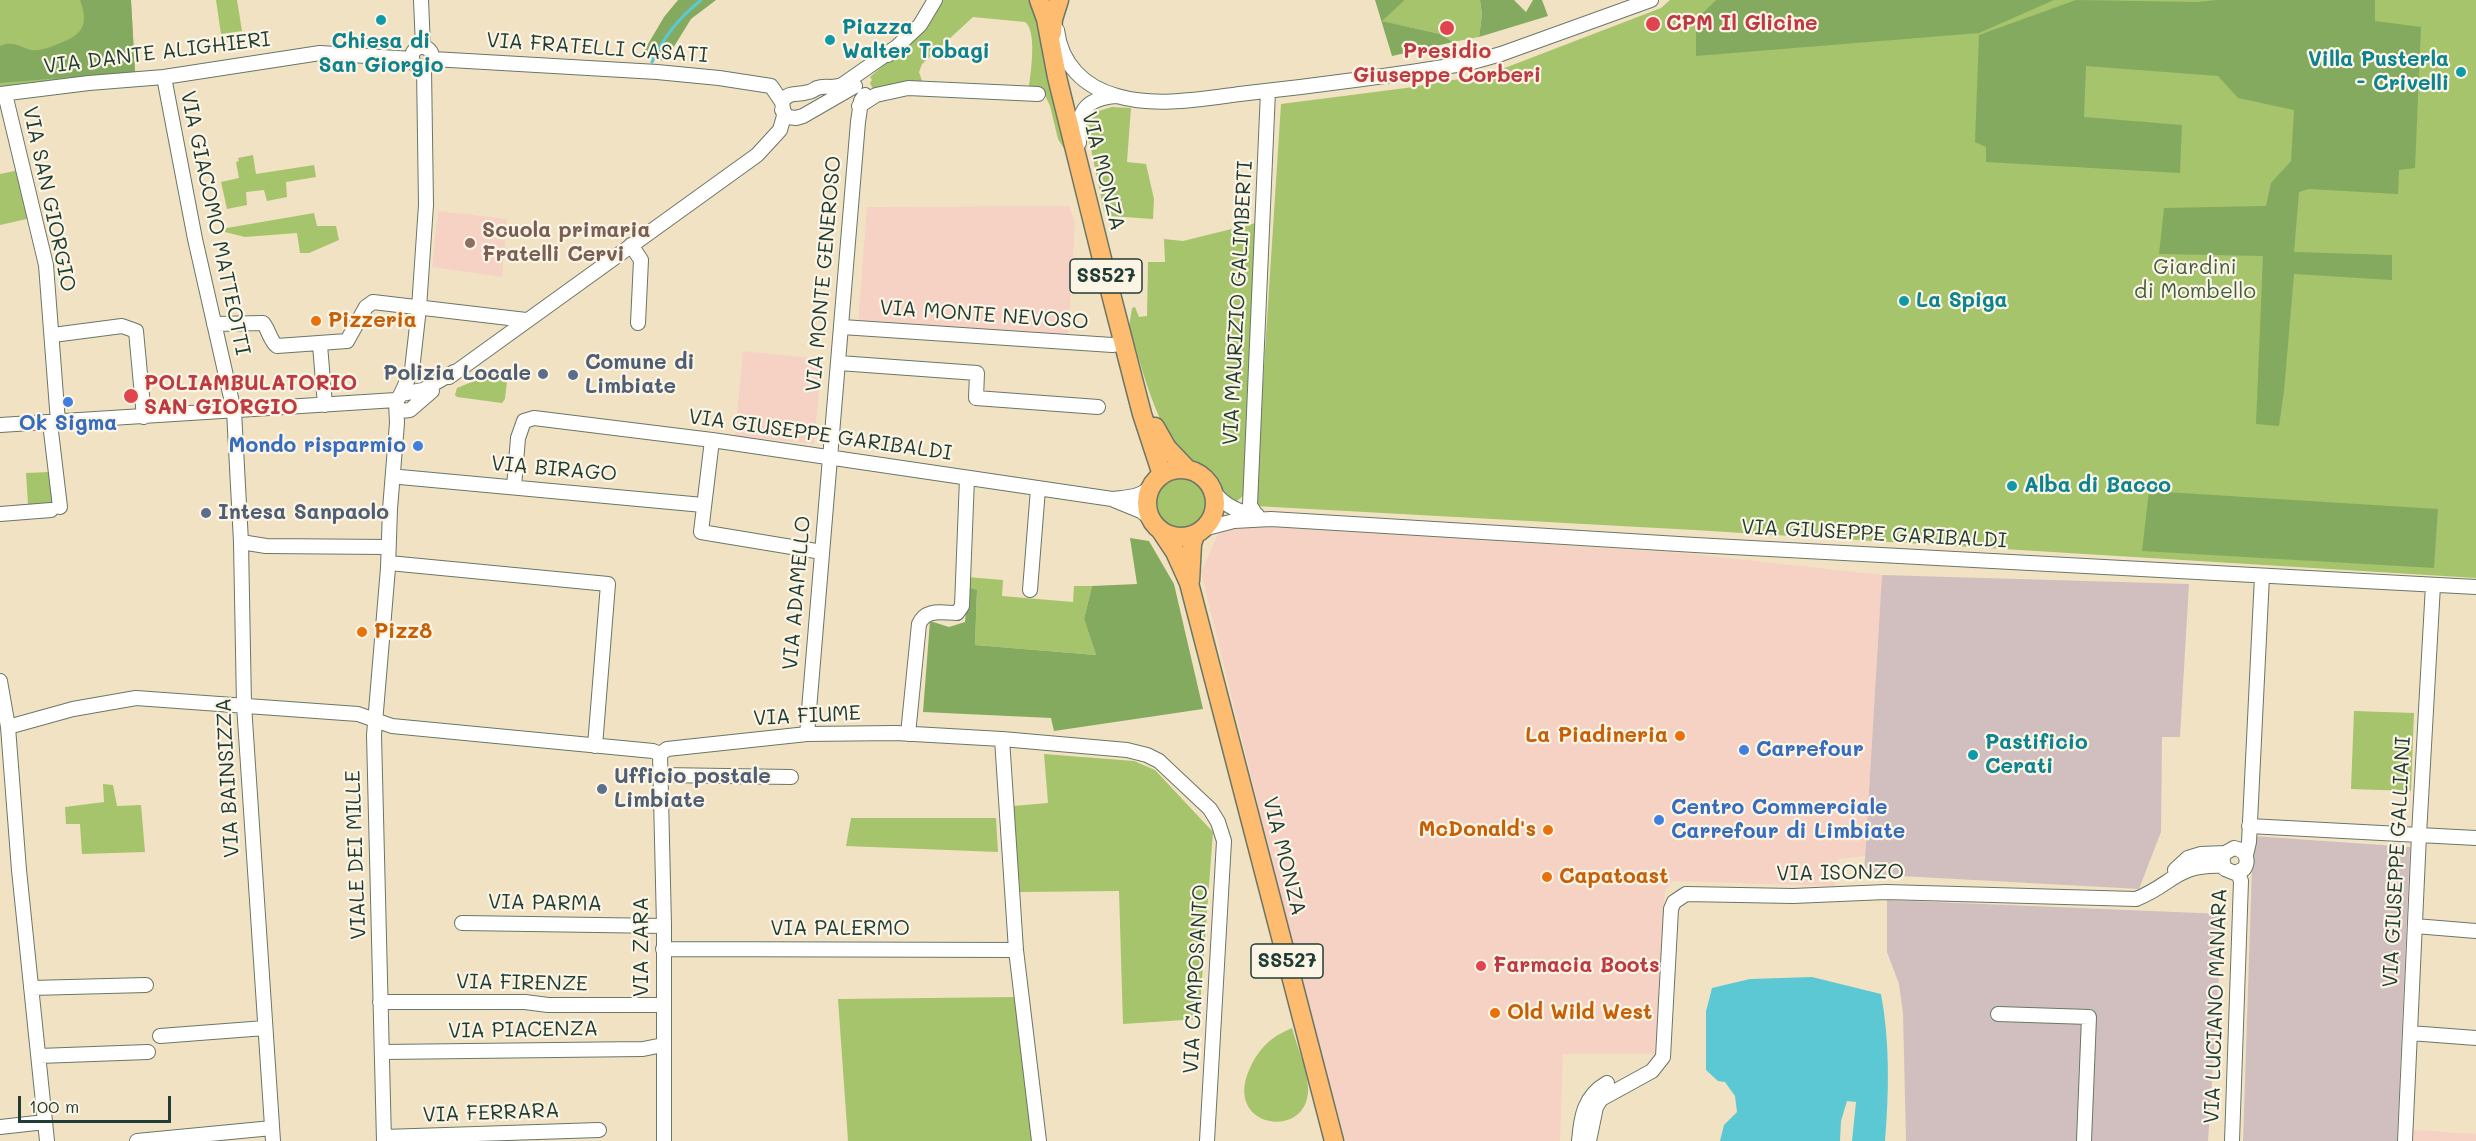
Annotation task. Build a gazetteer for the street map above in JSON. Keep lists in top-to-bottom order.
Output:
{
  "streets": {
    "main road": ["VIA MONZA", "SS527"],
    "street": [
      "VIA FRATELLI CASATI",
      "VIA DANTE ALIGHIERI",
      "VIA SAN GIORGIO",
      "VIA GIACOMO MATTEOTTI",
      "VIA MONTE GENEROSO",
      "VIA MAURIZIO GALIMBERTI",
      "VIA MONTE NEVOSO",
      "VIA GIUSEPPE GARIBALDI",
      "VIA BIRAGO",
      "VIA ADAMELLO",
      "VIA FIUME",
      "VIA BAINSIZZA",
      "VIALE DEI MILLE",
      "VIA GIUSEPPE GALLIANI",
      "VIA ISONZO",
      "VIA PARMA",
      "VIA PALERMO",
      "VIA ZARA",
      "VIA CAMPOSANTO",
      "VIA FIRENZE",
      "VIA LUCIANO MANARA",
      "VIA PIACENZA",
      "VIA FERRARA"
    ]
  },
  "crossings": [
    ["VIA FRATELLI CASATI", "VIA DANTE ALIGHIERI"],
    ["VIA DANTE ALIGHIERI", "VIA SAN GIORGIO"],
    ["VIA DANTE ALIGHIERI", "VIA GIACOMO MATTEOTTI"],
    ["VIA MONZA", "VIA MONTE NEVOSO"],
    ["VIA MONZA", "VIA GIUSEPPE GARIBALDI"],
    ["VIA GIACOMO MATTEOTTI", "VIA BAINSIZZA"],
    ["VIA MONTE GENEROSO", "VIA MONTE NEVOSO"],
    ["VIA MONTE GENEROSO", "VIA GIUSEPPE GARIBALDI"],
    ["VIA MONTE GENEROSO", "VIA ADAMELLO"],
    ["VIA MAURIZIO GALIMBERTI", "VIA GIUSEPPE GARIBALDI"],
    ["VIA GIUSEPPE GARIBALDI", "VIA BIRAGO"],
    ["VIA GIUSEPPE GARIBALDI", "VIA ADAMELLO"],
    ["VIA GIUSEPPE GARIBALDI", "VIA GIUSEPPE GALLIANI"],
    ["VIA BIRAGO", "VIALE DEI MILLE"],
    ["VIA ADAMELLO", "VIA FIUME"],
    ["VIA FIUME", "VIA BAINSIZZA"],
    ["VIA FIUME", "VIALE DEI MILLE"],
    ["VIA FIUME", "VIA ZARA"],
    ["VIA FIUME", "VIA CAMPOSANTO"],
    ["VIALE DEI MILLE", "VIA FIRENZE"],
    ["VIALE DEI MILLE", "VIA PIACENZA"],
    ["VIALE DEI MILLE", "VIA FERRARA"],
    ["VIA ISONZO", "VIA LUCIANO MANARA"],
    ["VIA PARMA", "VIA ZARA"],
    ["VIA PALERMO", "VIA ZARA"],
    ["VIA ZARA", "VIA FIRENZE"],
    ["VIA ZARA", "VIA PIACENZA"]
  ],
  "parks": ["Giardini di Mombello"],
  "places": [
    "Chiesa di San Giorgio",
    "CPM Il Glicine",
    "Presidio Giuseppe Corberi",
    "Piazza Walter Tobagi",
    "Villa Pusterla - Crivelli",
    "Scuola primaria Fratelli Cervi",
    "La Spiga",
    "Pizzeria",
    "Polizia Locale",
    "Comune di Limbiate",
    "POLIAMBULATORIO SAN GIORGIO",
    "Ok Sigma",
    "Mondo risparmio",
    "Alba di Bacco",
    "Intesa Sanpaolo",
    "Pizz8",
    "La Piadineria",
    "Carrefour",
    "Pastificio Cerati",
    "Ufficio postale Limbiate",
    "Centro Commerciale Carrefour di Limbiate",
    "McDonald's",
    "Capatoast",
    "Farmacia Boots",
    "Old Wild West"
  ],
  "scale_bar": "100 m"
}
